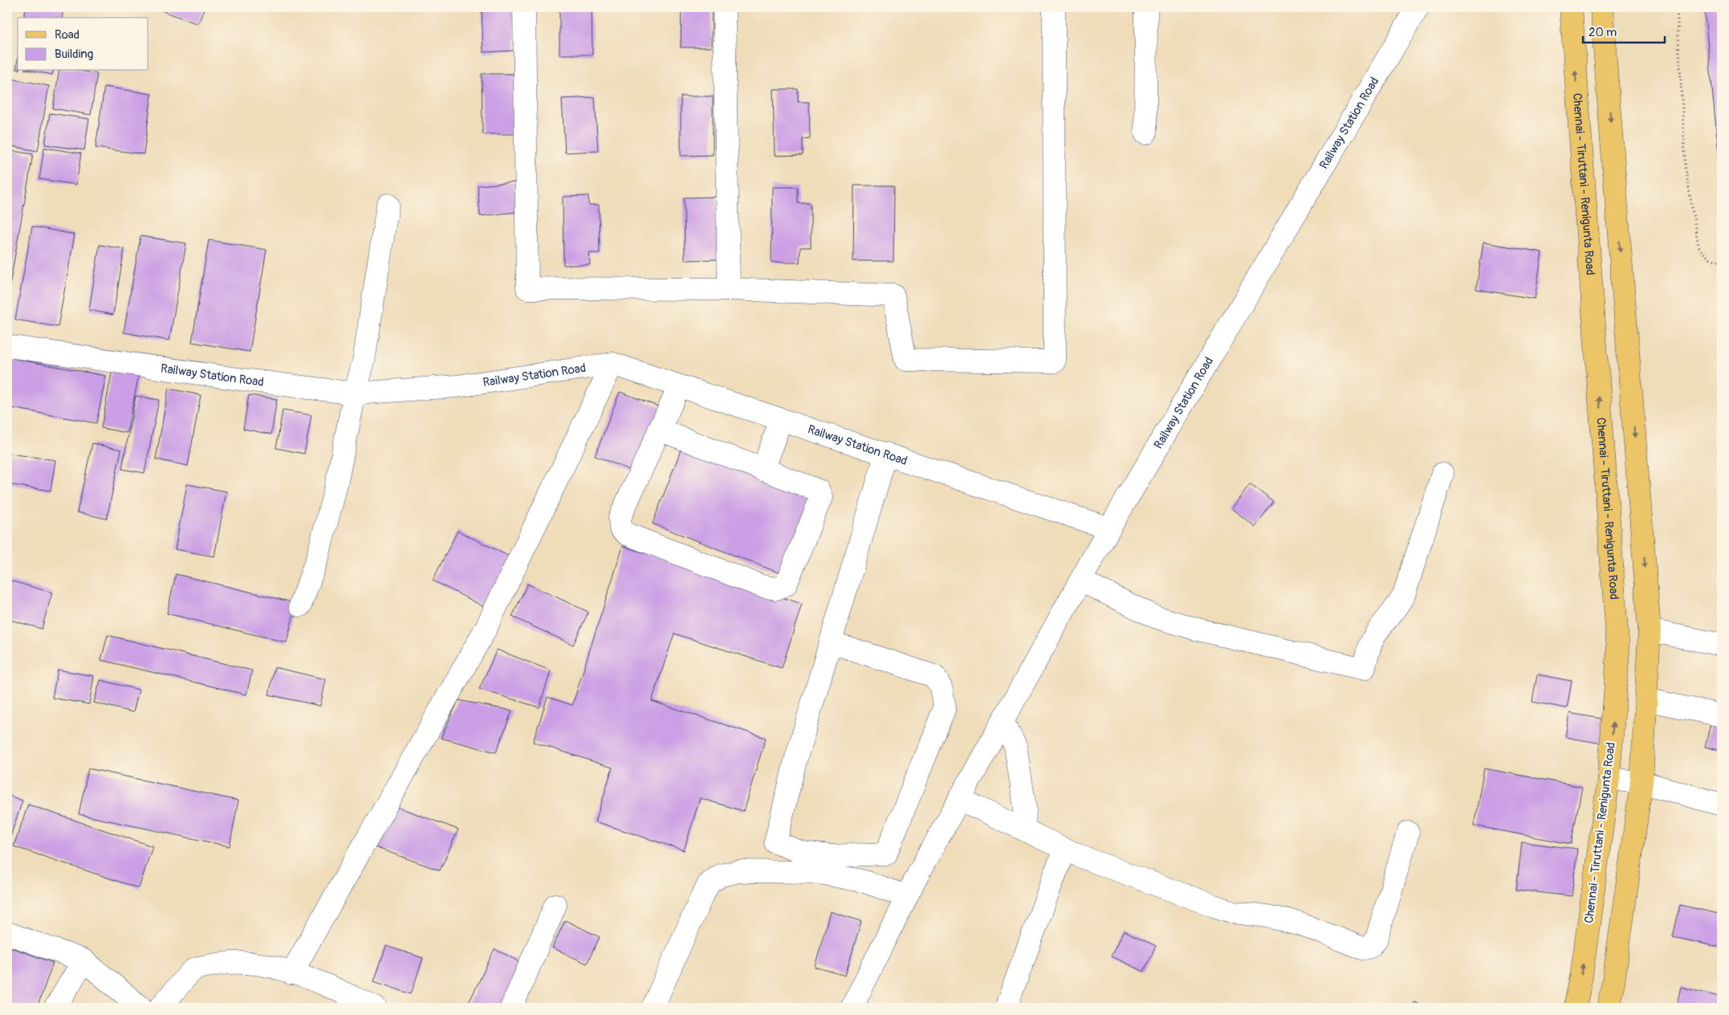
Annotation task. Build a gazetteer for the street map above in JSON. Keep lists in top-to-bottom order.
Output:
{
  "streets": {
    "main road": ["Chennai - Tiruttani - Renigunta Road"],
    "street": ["Railway Station Road"]
  },
  "legend": ["Road", "Building"],
  "scale_bar": "20 m"
}
